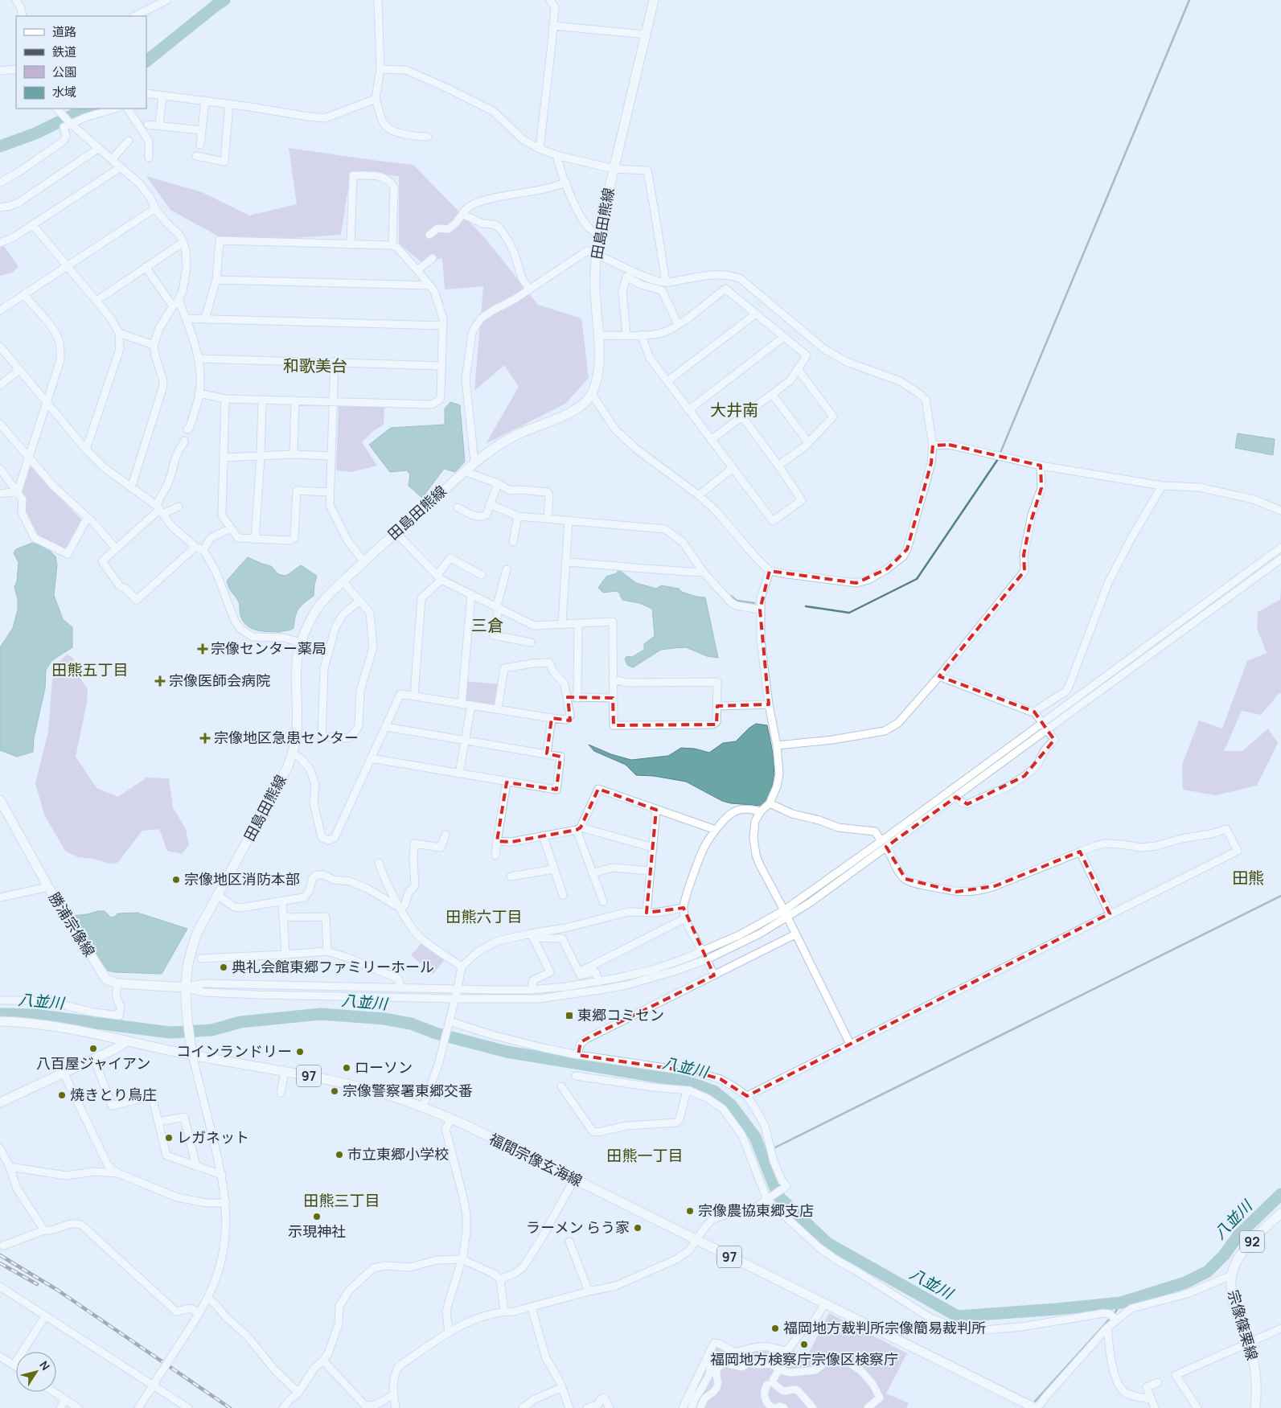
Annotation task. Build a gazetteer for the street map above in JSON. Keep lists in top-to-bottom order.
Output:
{
  "streets": {
    "main road": [
      "田島田熊線",
      "勝浦宗像線",
      "97",
      "福間宗像玄海線",
      "92",
      "宗像篠栗線"
    ]
  },
  "crossings": [
    ["田島田熊線", "福間宗像玄海線"]
  ],
  "districts": [
    "和歌美台",
    "大井南",
    "三倉",
    "田熊五丁目",
    "田熊",
    "田熊六丁目",
    "田熊一丁目",
    "田熊三丁目"
  ],
  "water": ["八並川"],
  "places": {
    "health": ["宗像センター薬局", "宗像医師会病院", "宗像地区急患センター"],
    "other": [
      "宗像地区消防本部",
      "典礼会館東郷ファミリーホール",
      "八百屋ジャイアン",
      "コインランドリー",
      "ローソン",
      "宗像警察署東郷交番",
      "焼きとり鳥庄",
      "レガネット",
      "市立東郷小学校",
      "宗像農協東郷支店",
      "示現神社",
      "ラーメン らう家",
      "福岡地方裁判所宗像簡易裁判所",
      "福岡地方検察庁宗像区検察庁"
    ],
    "transit": ["東郷コミセン"]
  },
  "legend": [
    "道路",
    "鉄道",
    "公園",
    "水域"
  ],
  "north": "top right"
}
